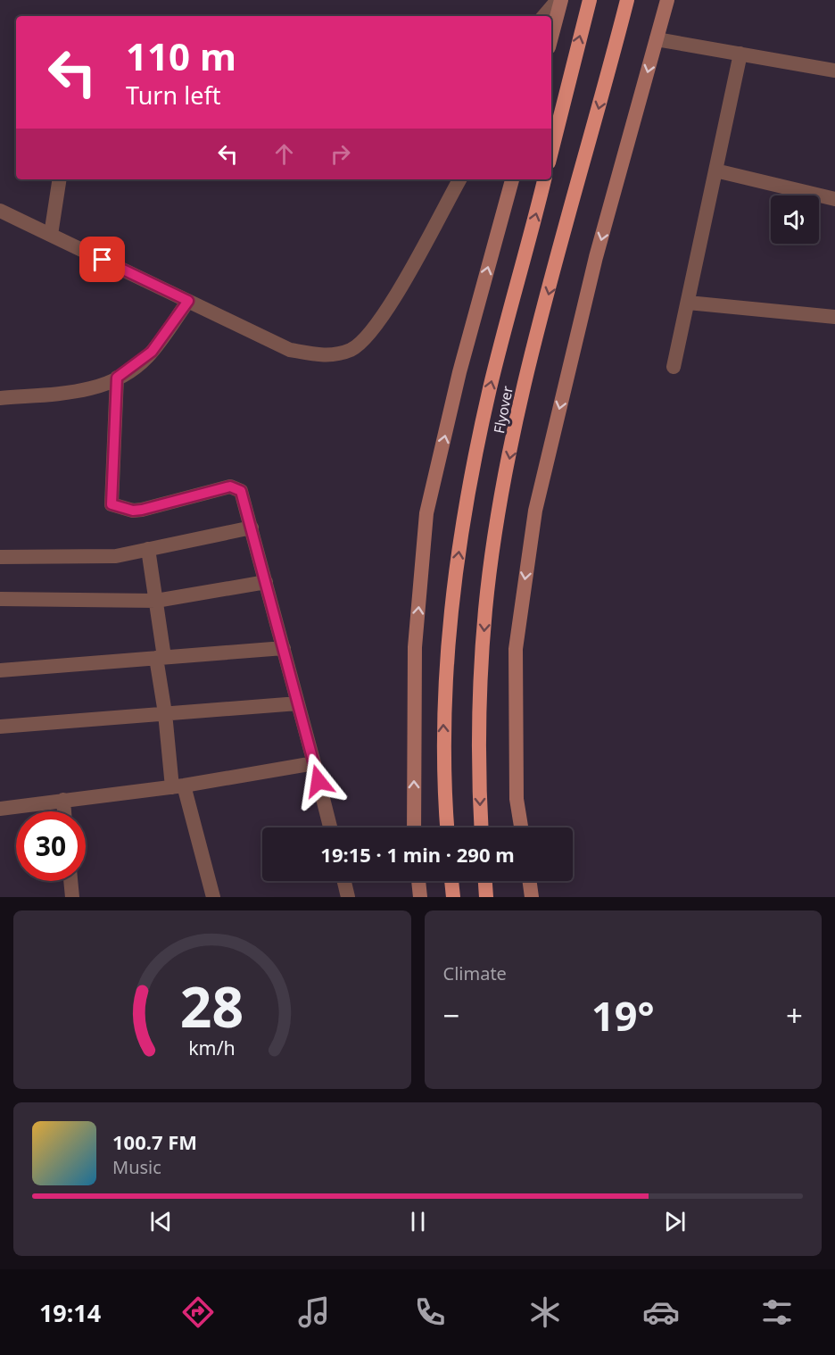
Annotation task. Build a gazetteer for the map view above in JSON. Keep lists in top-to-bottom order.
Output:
{
  "streets": {
    "highway": ["Flyover"]
  },
  "page": {
    "turn": ["110 m", "Turn left"],
    "limit": "30",
    "trip": "19:15 · 1 min · 290 m",
    "tile": "Climate",
    "heat": ["−", "19°", "+"],
    "song": ["100.7 FM", "Music"],
    "tabs": "19:14",
    "gauge": ["28", "km/h"]
  }
}
